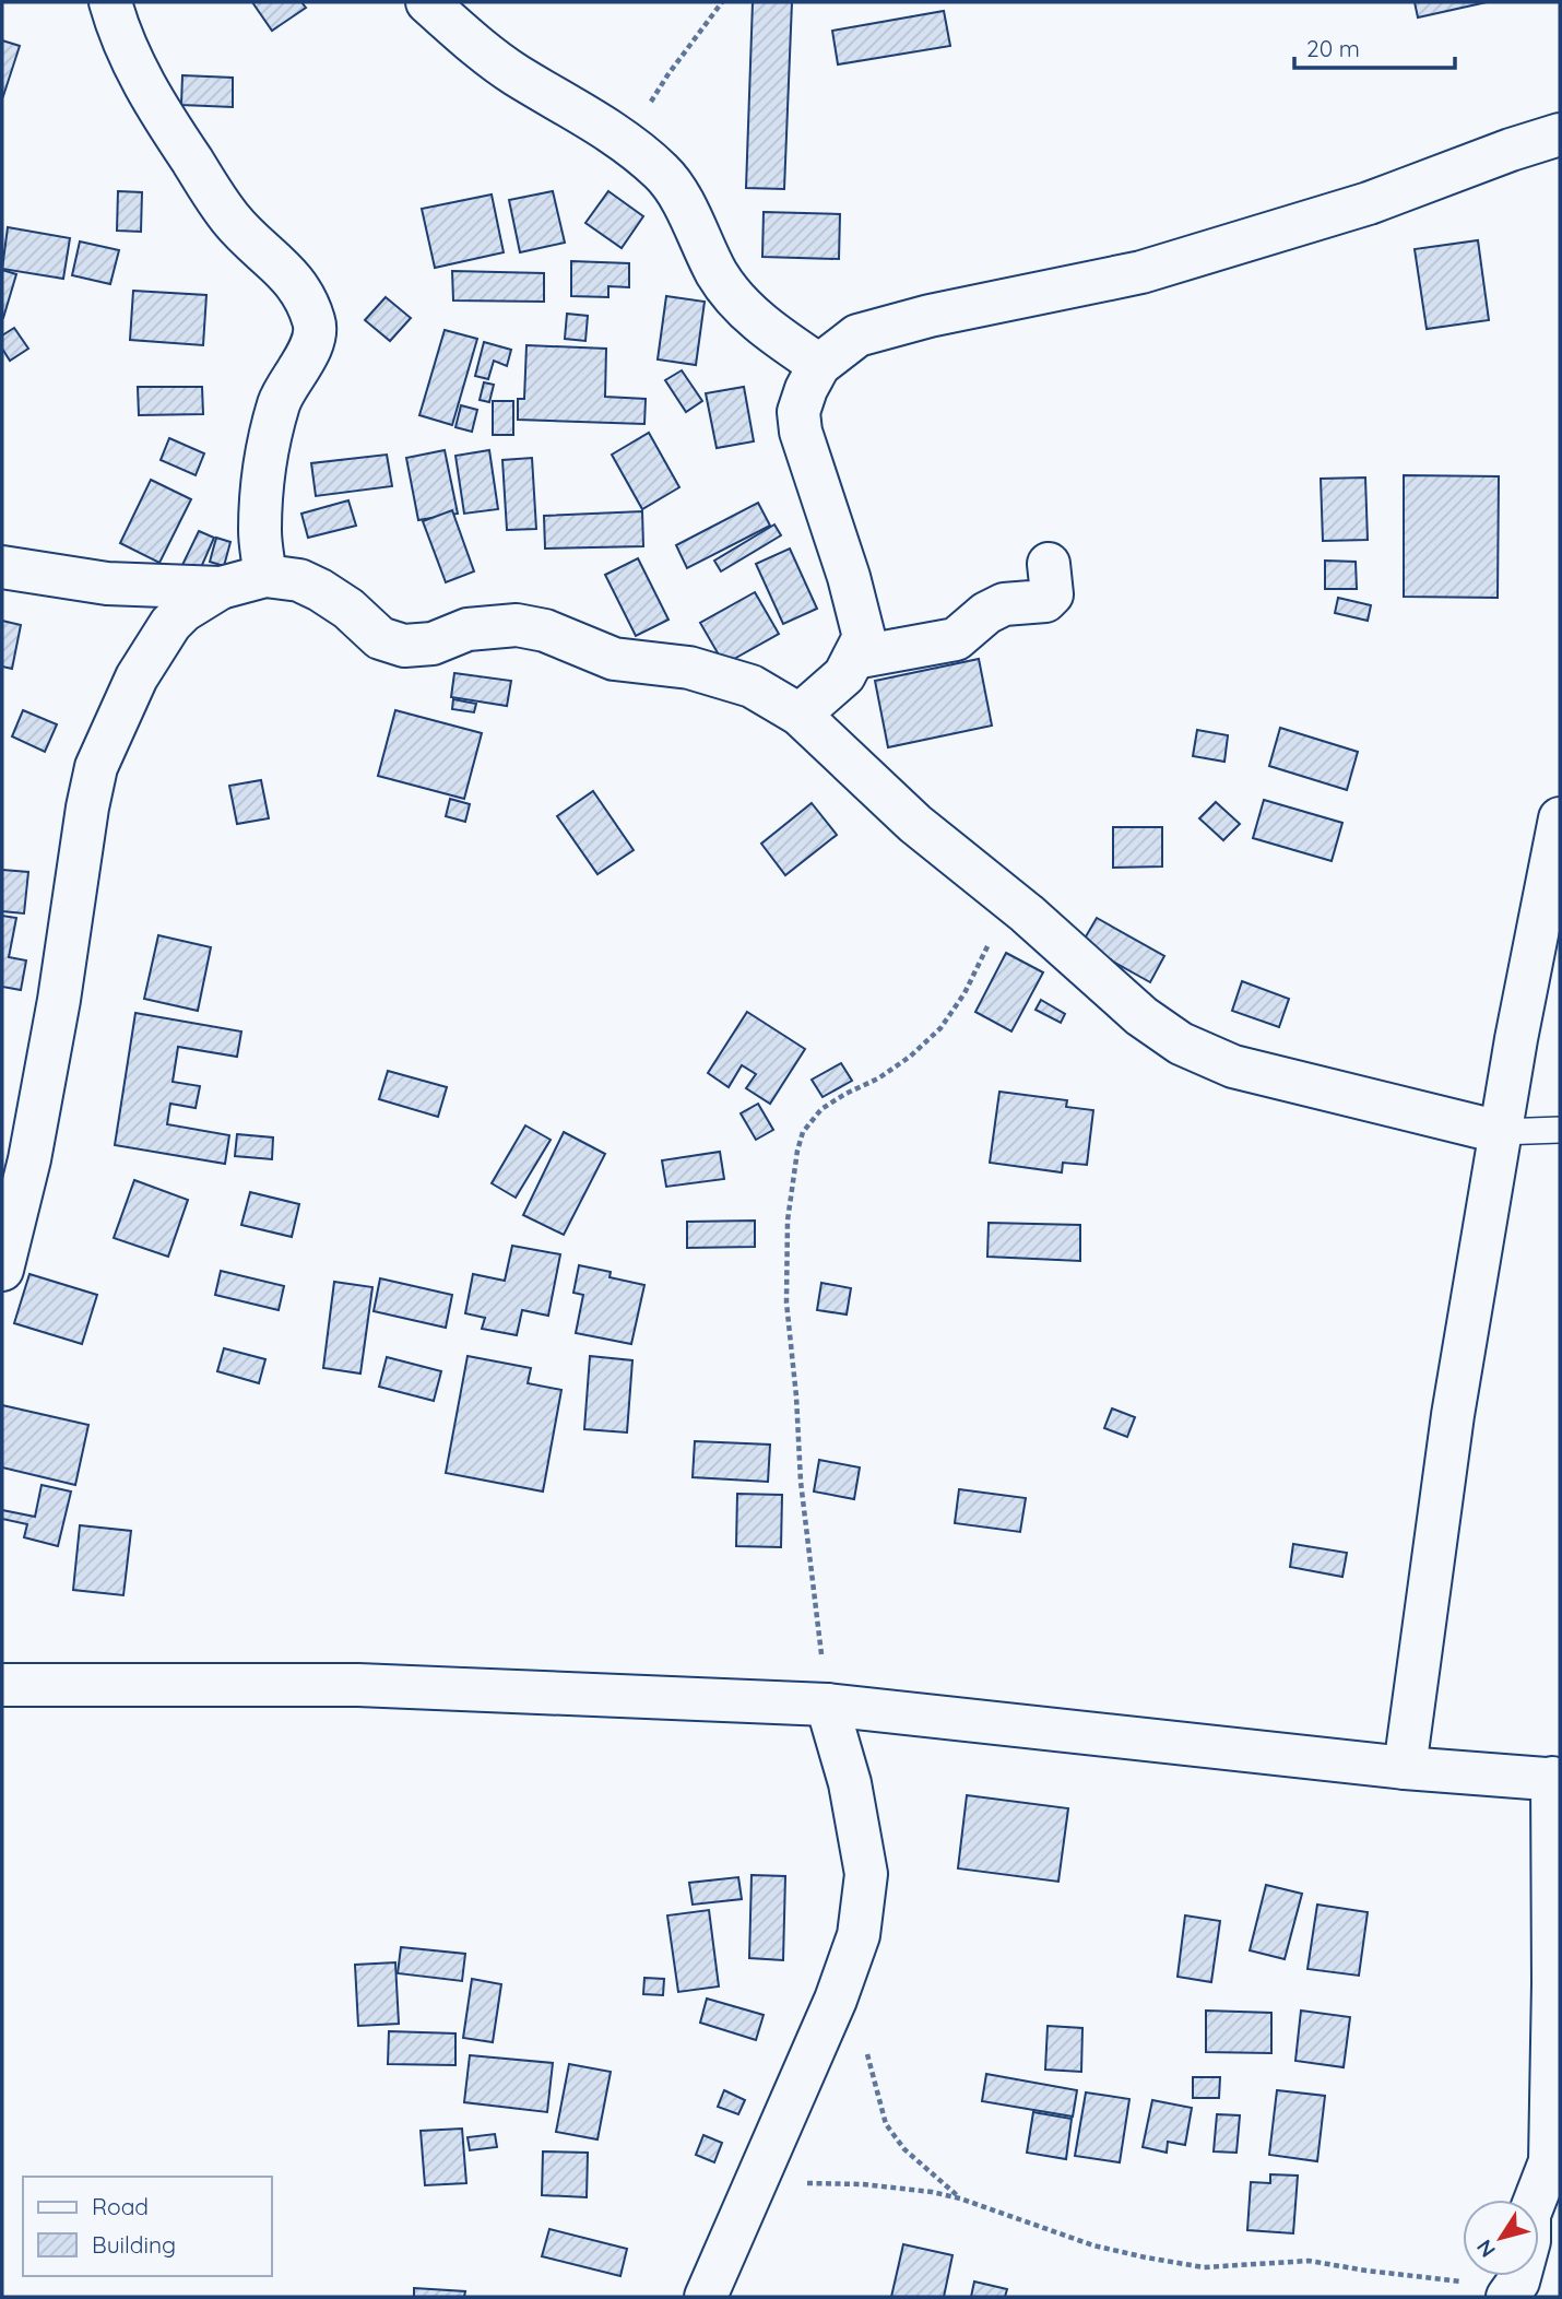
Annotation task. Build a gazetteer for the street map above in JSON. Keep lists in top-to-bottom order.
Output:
{
  "legend": ["Road", "Building"],
  "scale_bar": "20 m",
  "north": "bottom left"
}
